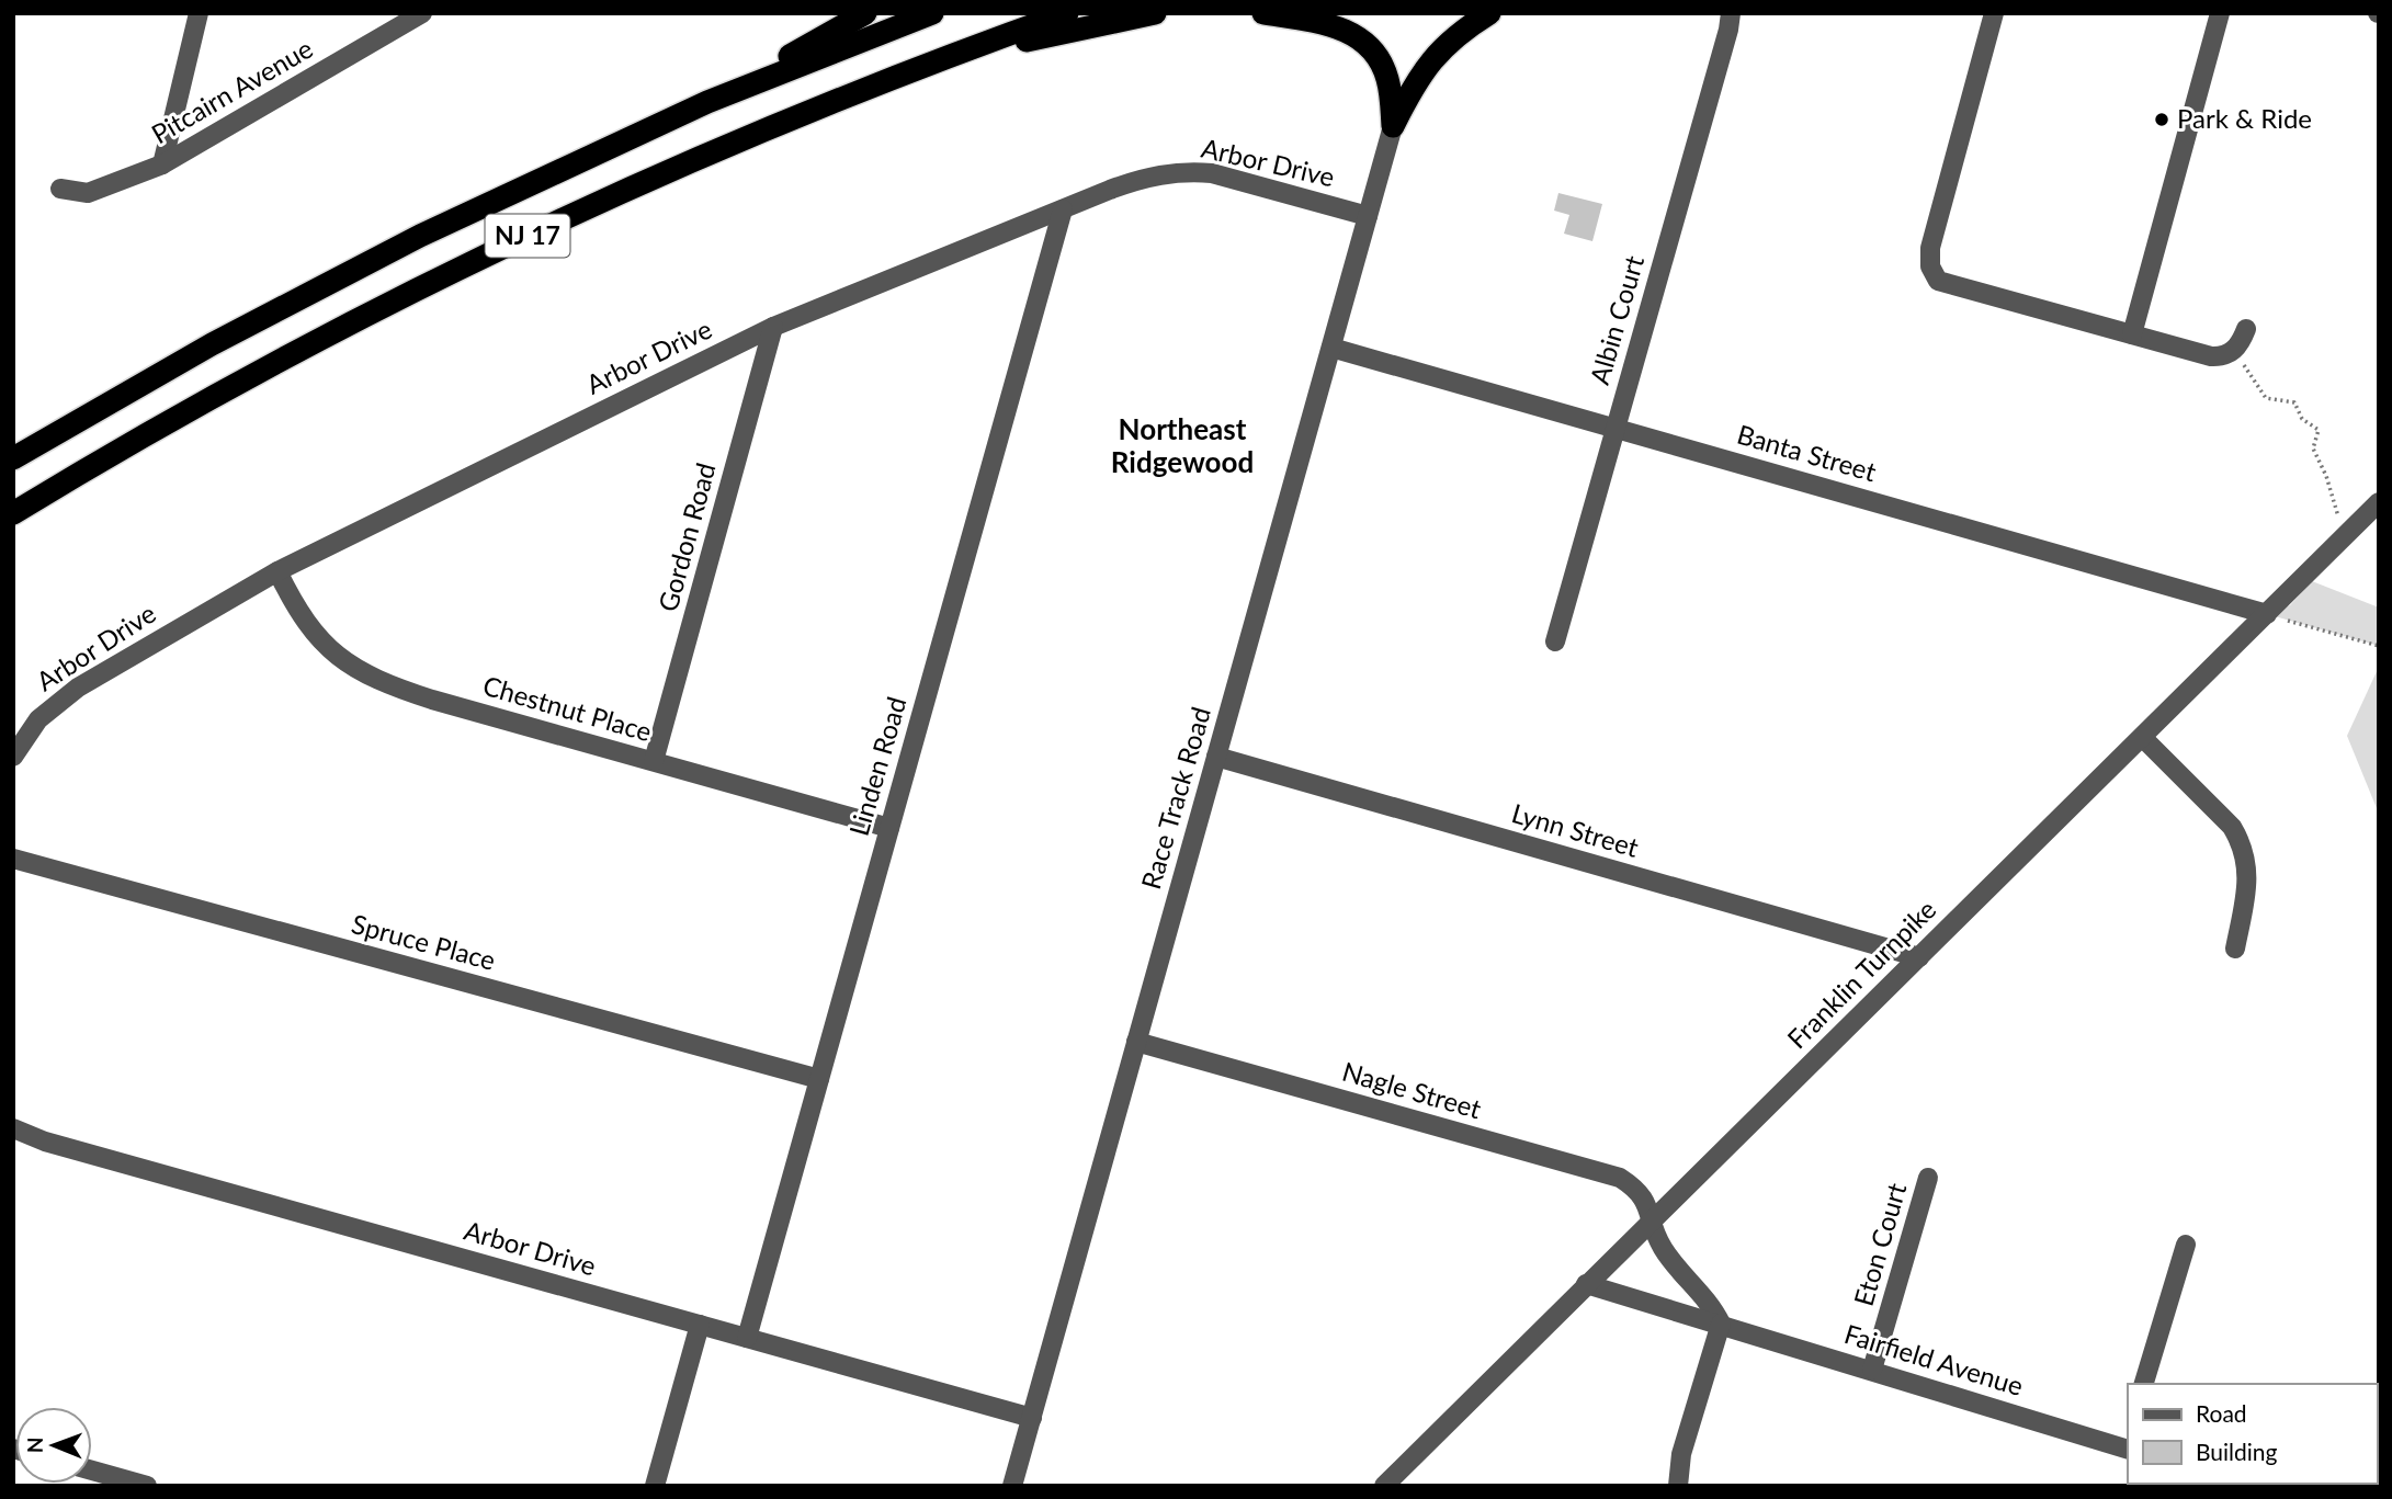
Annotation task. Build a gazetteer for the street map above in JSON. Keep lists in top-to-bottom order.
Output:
{
  "streets": {
    "highway": ["NJ 17"],
    "street": [
      "Pitcairn Avenue",
      "Arbor Drive",
      "Albin Court",
      "Banta Street",
      "Gordon Road",
      "Chestnut Place",
      "Linden Road",
      "Race Track Road",
      "Lynn Street",
      "Spruce Place",
      "Franklin Turnpike",
      "Nagle Street",
      "Eton Court",
      "Fairfield Avenue"
    ]
  },
  "crossings": [
    ["Arbor Drive", "Gordon Road"],
    ["Arbor Drive", "Chestnut Place"],
    ["Arbor Drive", "Linden Road"],
    ["Arbor Drive", "Race Track Road"],
    ["Albin Court", "Banta Street"],
    ["Banta Street", "Race Track Road"],
    ["Banta Street", "Franklin Turnpike"],
    ["Gordon Road", "Chestnut Place"],
    ["Chestnut Place", "Linden Road"],
    ["Linden Road", "Spruce Place"],
    ["Race Track Road", "Lynn Street"],
    ["Race Track Road", "Nagle Street"],
    ["Lynn Street", "Franklin Turnpike"],
    ["Franklin Turnpike", "Nagle Street"],
    ["Franklin Turnpike", "Fairfield Avenue"],
    ["Eton Court", "Fairfield Avenue"]
  ],
  "districts": ["Northeast Ridgewood"],
  "places": ["Park & Ride"],
  "legend": ["Road", "Building"],
  "north": "left"
}
